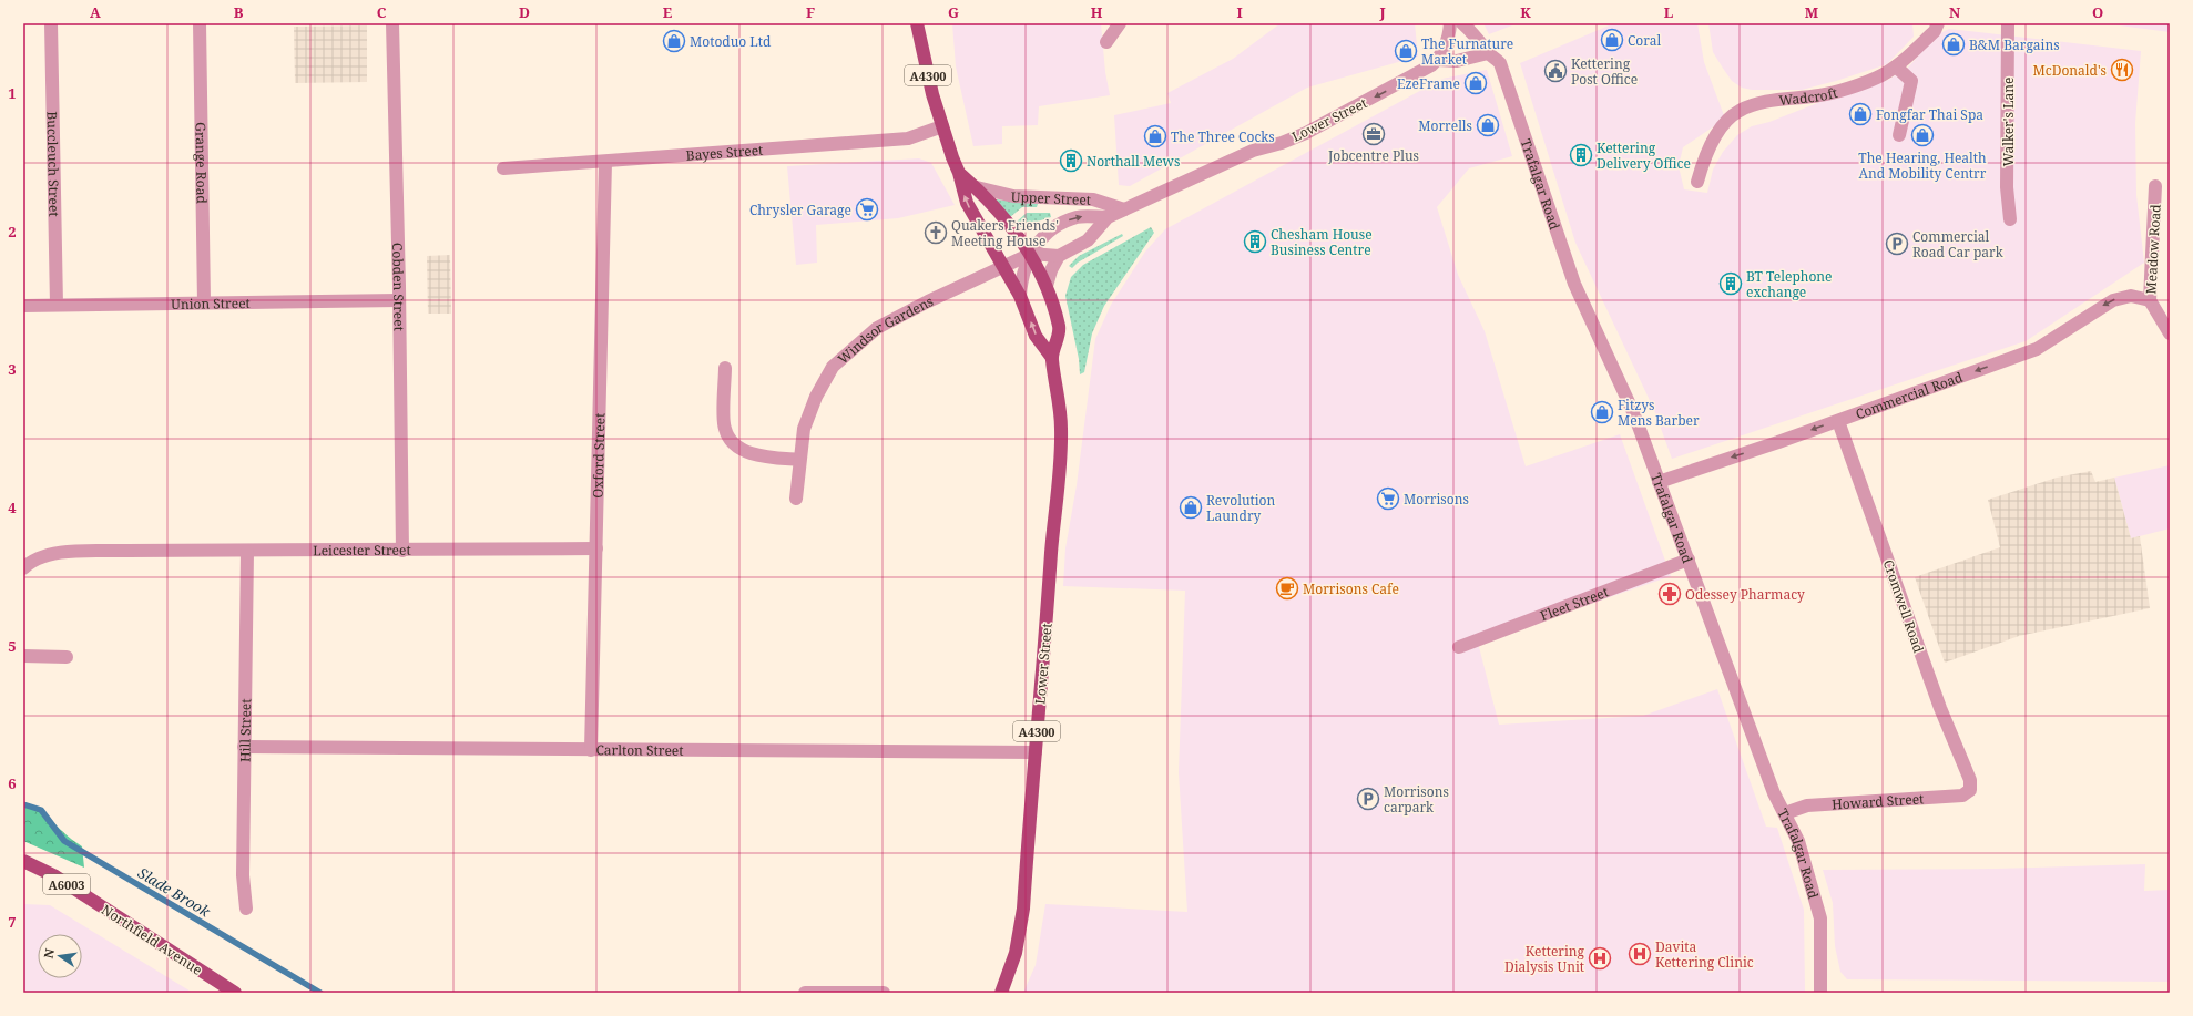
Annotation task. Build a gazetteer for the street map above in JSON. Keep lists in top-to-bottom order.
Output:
{
  "streets": {
    "main road": [
      "A4300",
      "Lower Street",
      "A6003",
      "Northfield Avenue"
    ],
    "street": [
      "Wadcroft",
      "Walker's Lane",
      "Bayes Street",
      "Grange Road",
      "Buccleuch Street",
      "Trafalgar Road",
      "Upper Street",
      "Meadow Road",
      "Cobden Street",
      "Union Street",
      "Windsor Gardens",
      "Commercial Road",
      "Oxford Street",
      "Leicester Street",
      "Fleet Street",
      "Cromwell Road",
      "Hill Street",
      "Carlton Street",
      "Howard Street"
    ]
  },
  "crossings": [
    ["A4300", "Lower Street"],
    ["A4300", "Bayes Street"],
    ["A4300", "Upper Street"],
    ["A4300", "Windsor Gardens"],
    ["Lower Street", "Upper Street"],
    ["Lower Street", "Windsor Gardens"],
    ["Lower Street", "Carlton Street"],
    ["Bayes Street", "Oxford Street"],
    ["Grange Road", "Union Street"],
    ["Buccleuch Street", "Union Street"],
    ["Trafalgar Road", "Commercial Road"],
    ["Trafalgar Road", "Fleet Street"],
    ["Trafalgar Road", "Howard Street"],
    ["Meadow Road", "Commercial Road"],
    ["Cobden Street", "Union Street"],
    ["Cobden Street", "Leicester Street"],
    ["Commercial Road", "Cromwell Road"],
    ["Oxford Street", "Leicester Street"],
    ["Oxford Street", "Carlton Street"],
    ["Leicester Street", "Hill Street"],
    ["Cromwell Road", "Howard Street"],
    ["Hill Street", "Carlton Street"]
  ],
  "one_way": ["Commercial Road"],
  "water": ["Slade Brook"],
  "places": {
    "shop": [
      "Coral",
      "Motoduo Ltd",
      "B&M Bargains",
      "The Furnature Market",
      "EzeFrame",
      "Fongfar Thai Spa",
      "Morrells",
      "The Hearing, Health And Mobility Centrr",
      "The Three Cocks",
      "Fitzys Mens Barber",
      "Revolution Laundry"
    ],
    "restaurant": ["McDonald's"],
    "public building": ["Kettering Post Office"],
    "office": ["Jobcentre Plus"],
    "building": [
      "Kettering Delivery Office",
      "Northall Mews",
      "Chesham House Business Centre",
      "BT Telephone exchange"
    ],
    "supermarket": ["Chrysler Garage", "Morrisons"],
    "church": ["Quakers Friends' Meeting House"],
    "parking": ["Commercial Road Car park", "Morrisons carpark"],
    "cafe": ["Morrisons Cafe"],
    "pharmacy": ["Odessey Pharmacy"],
    "hospital": ["Davita Kettering Clinic", "Kettering Dialysis Unit"]
  },
  "north": "left",
  "grid": {
    "columns": [
      "A",
      "B",
      "C",
      "D",
      "E",
      "F",
      "G",
      "H",
      "I",
      "J",
      "K",
      "L",
      "M",
      "N",
      "O"
    ],
    "rows": [
      "1",
      "2",
      "3",
      "4",
      "5",
      "6",
      "7"
    ]
  }
}
